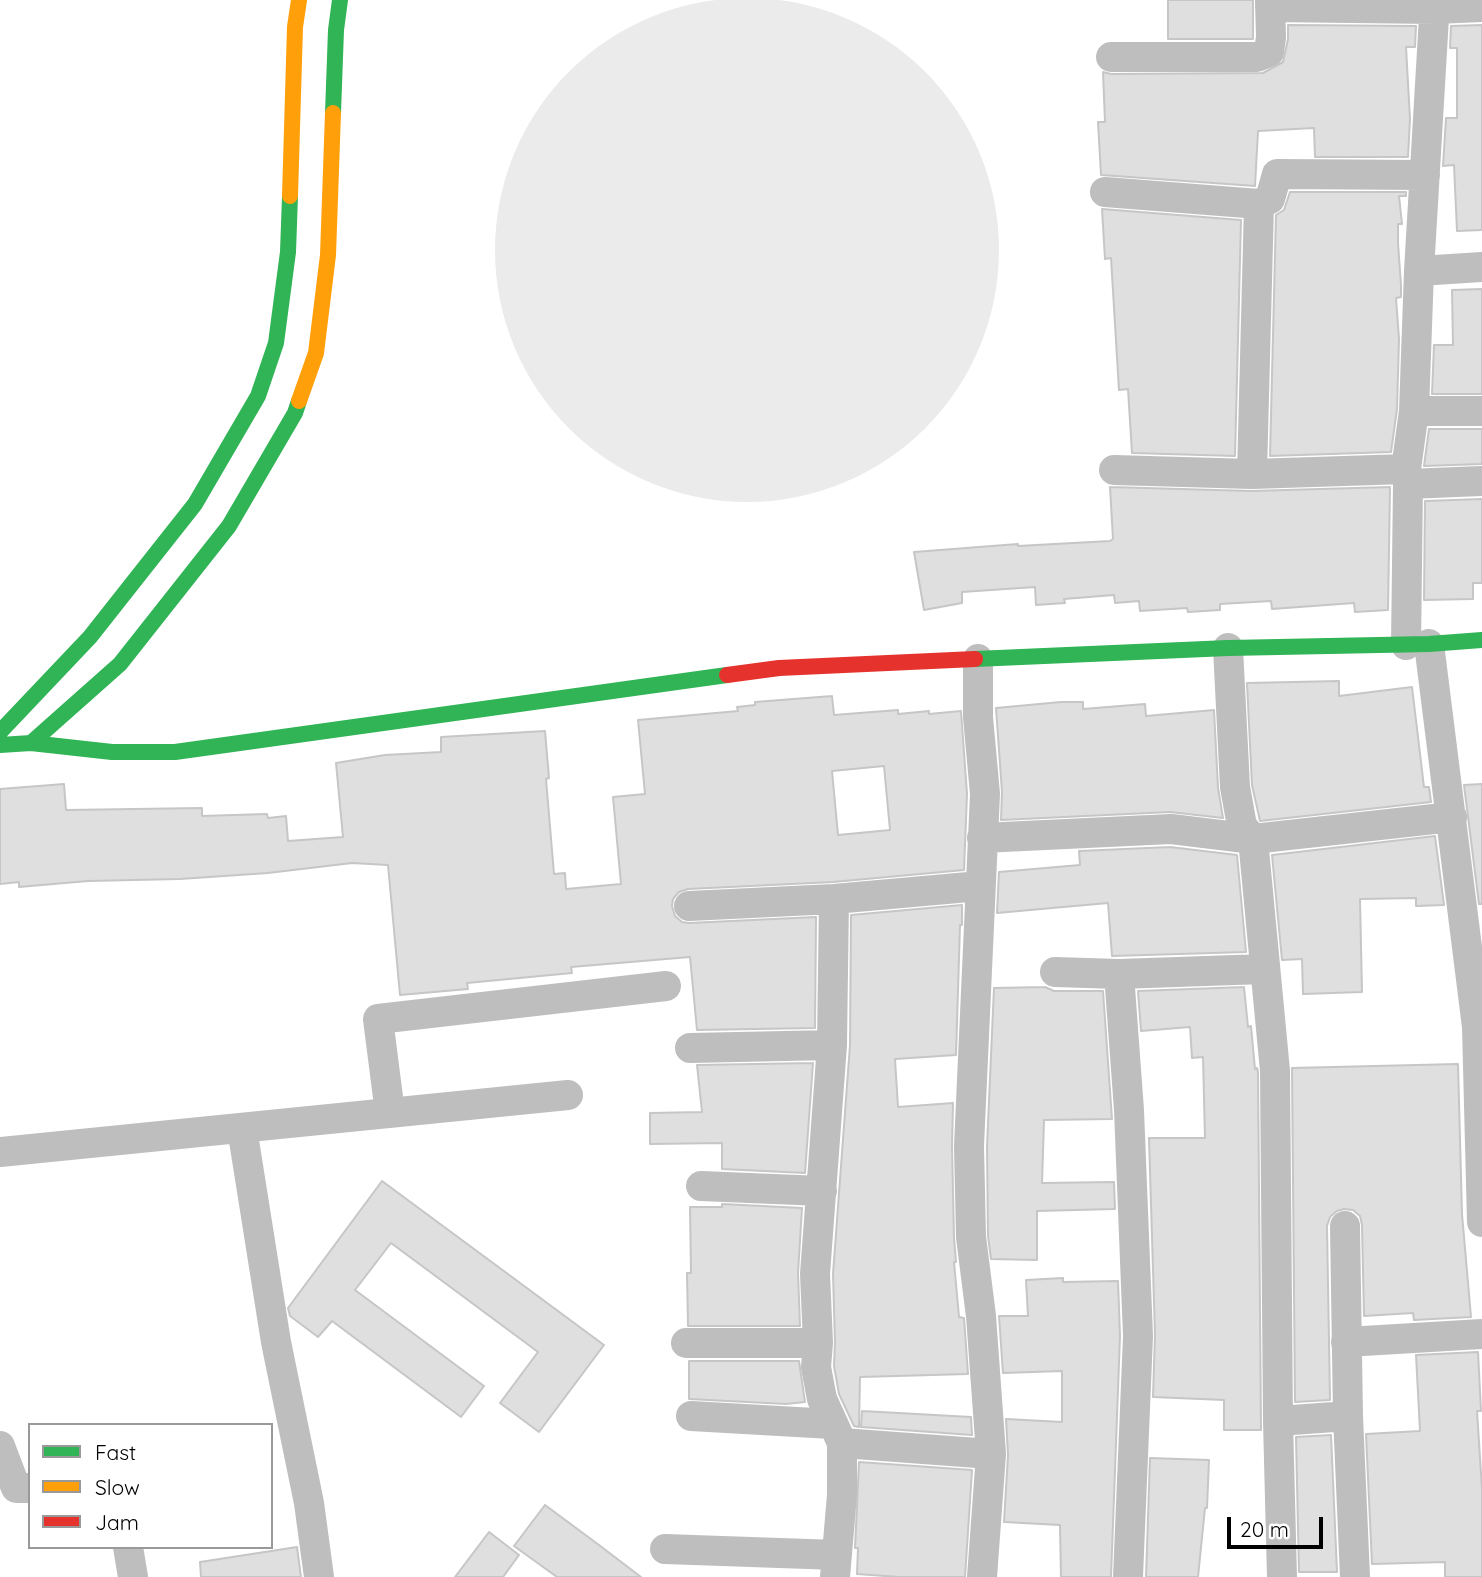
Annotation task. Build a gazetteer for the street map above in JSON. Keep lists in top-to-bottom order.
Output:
{
  "legend": ["Fast", "Slow", "Jam"],
  "scale_bar": "20 m"
}
